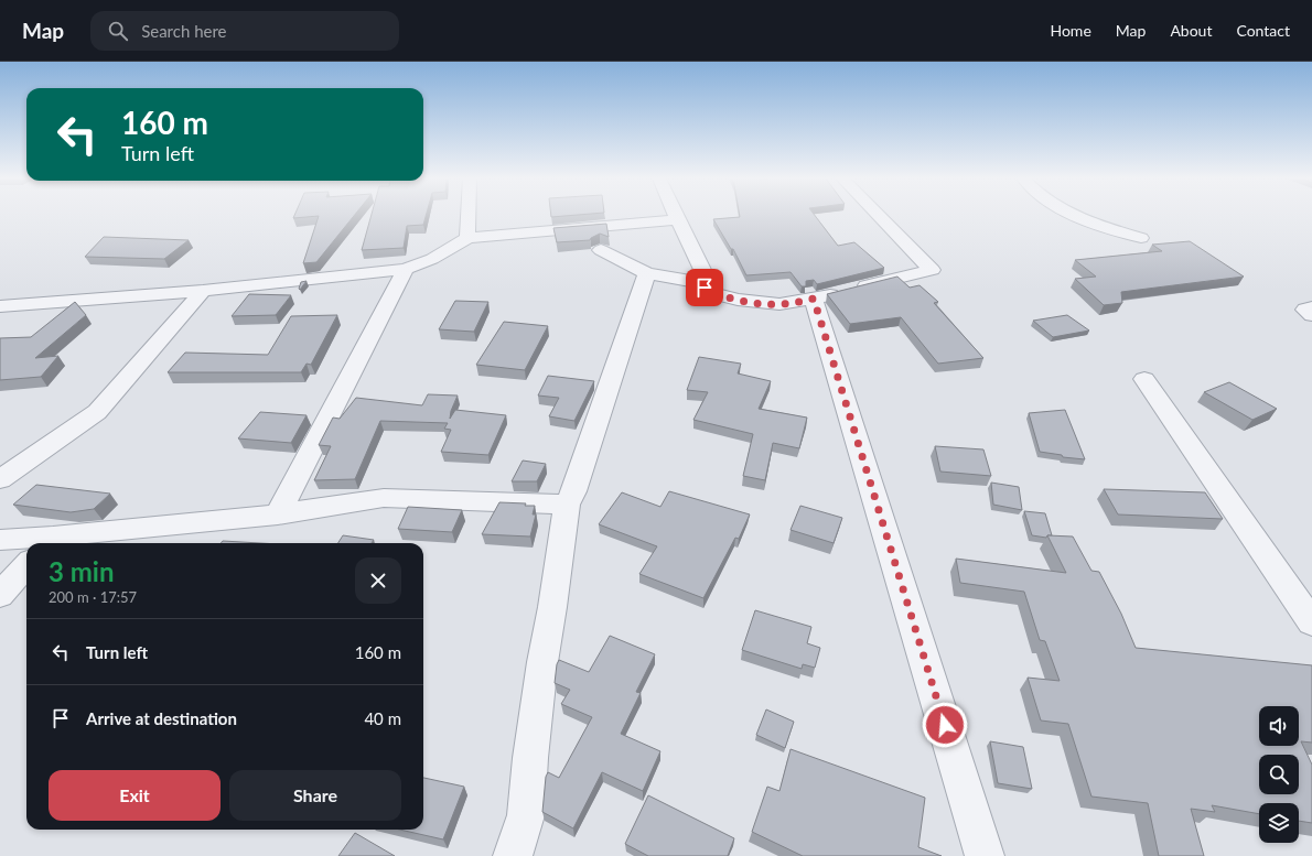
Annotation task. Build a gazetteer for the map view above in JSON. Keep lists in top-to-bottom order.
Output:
{
  "page": {
    "header": "Map",
    "search": "Search here",
    "nav": [
      "Home",
      "Map",
      "About",
      "Contact"
    ],
    "turn": ["160 m", "Turn left"],
    "heading": ["3 min", "200 m · 17:57"],
    "list": [
      {
        "name": "Turn left",
        "value": "160 m"
      },
      {
        "name": "Arrive at destination",
        "value": "40 m"
      }
    ],
    "buttons": ["Exit", "Share"]
  }
}
